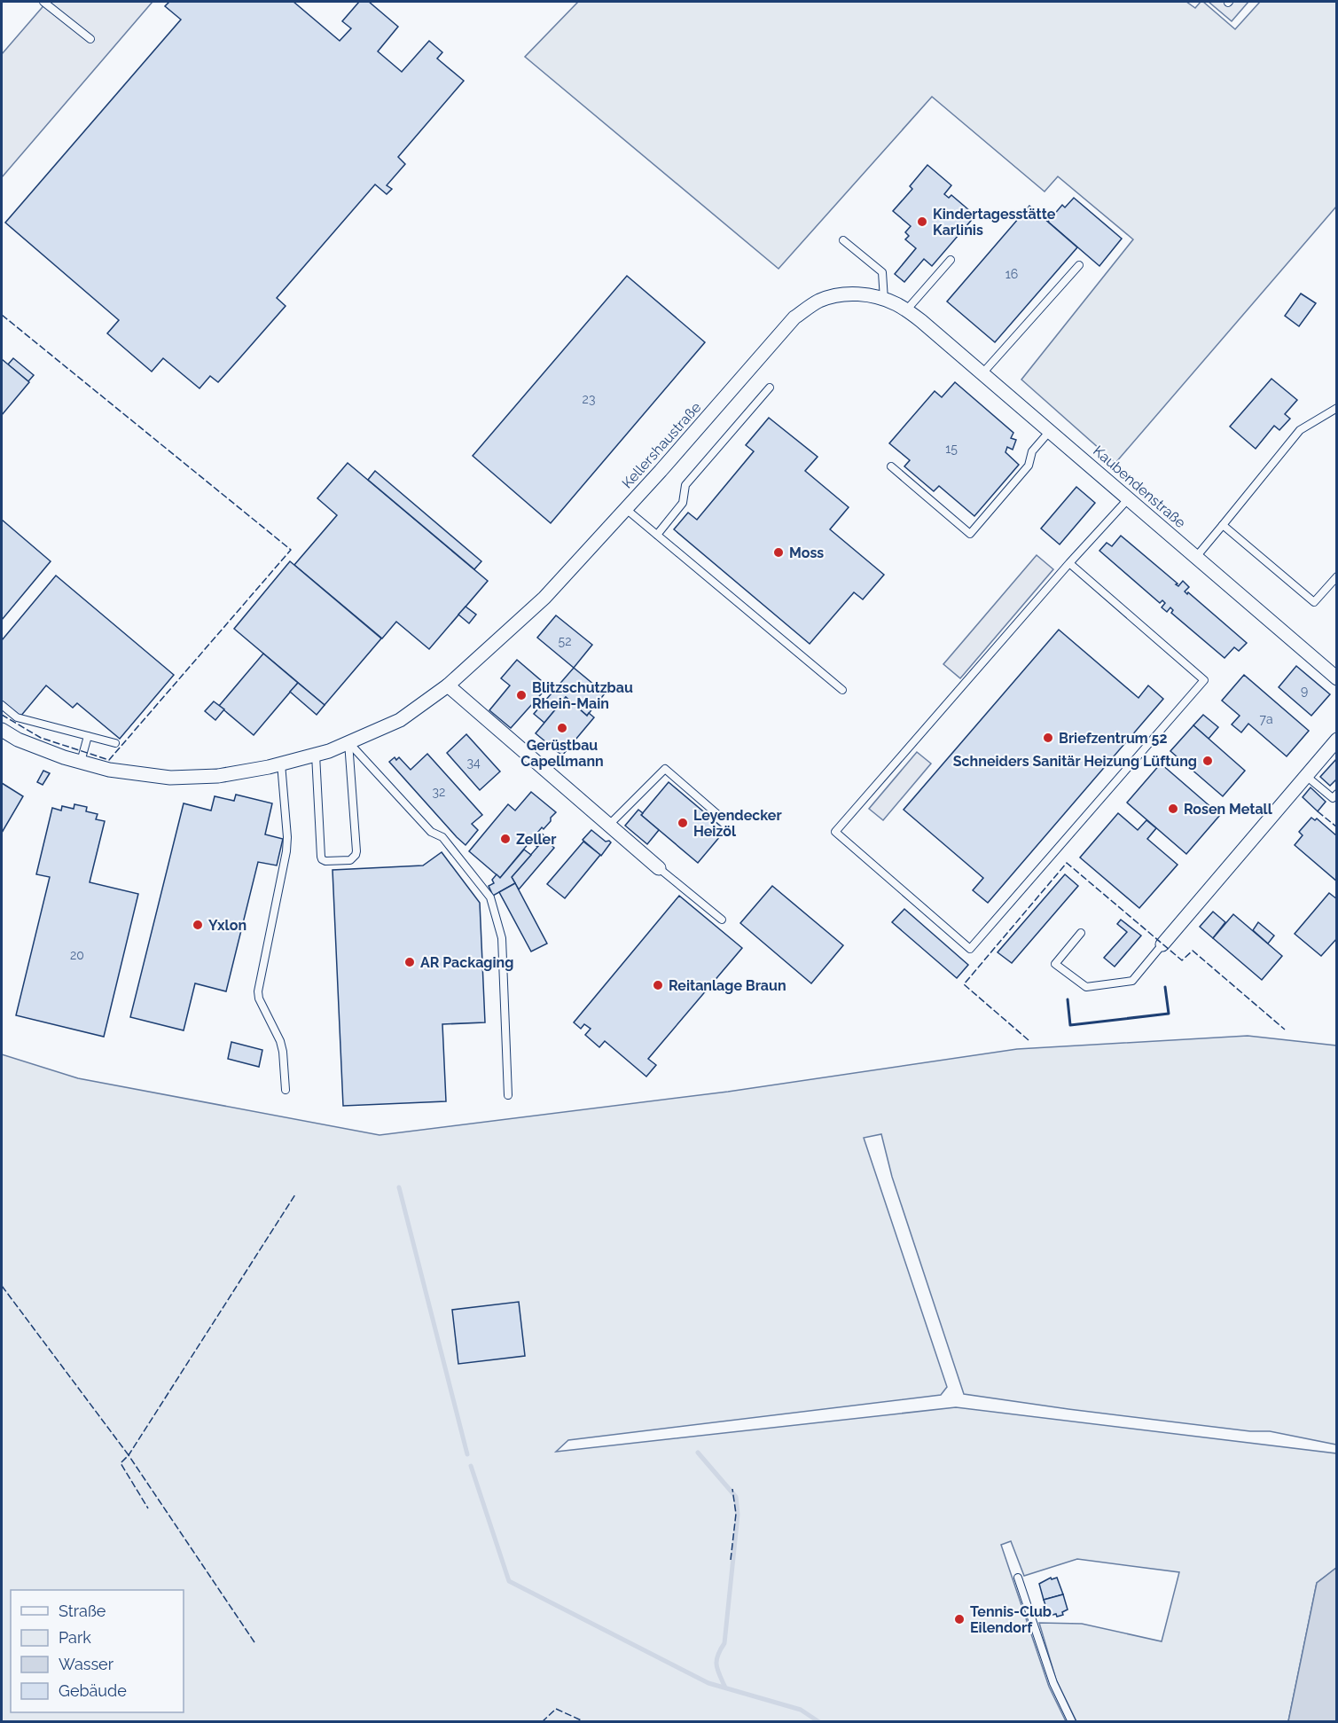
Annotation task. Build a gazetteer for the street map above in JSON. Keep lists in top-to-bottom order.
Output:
{
  "streets": {
    "street": ["Kellershaustraße", "Kaubendenstraße"]
  },
  "crossings": [
    ["Kellershaustraße", "Kaubendenstraße"]
  ],
  "places": [
    "Kindertagesstätte Karlinis",
    "Moss",
    "Blitzschutzbau Rhein-Main",
    "Gerüstbau Capellmann",
    "Briefzentrum 52",
    "Schneiders Sanitär Heizung Lüftung",
    "Rosen Metall",
    "Leyendecker Heizöl",
    "Zeller",
    "Yxlon",
    "AR Packaging",
    "Reitanlage Braun",
    "Tennis-Club Eilendorf"
  ],
  "house_numbers": [
    "16",
    "23",
    "15",
    "52",
    "9",
    "7a",
    "34",
    "32",
    "20"
  ],
  "legend": [
    "Straße",
    "Park",
    "Wasser",
    "Gebäude"
  ]
}
